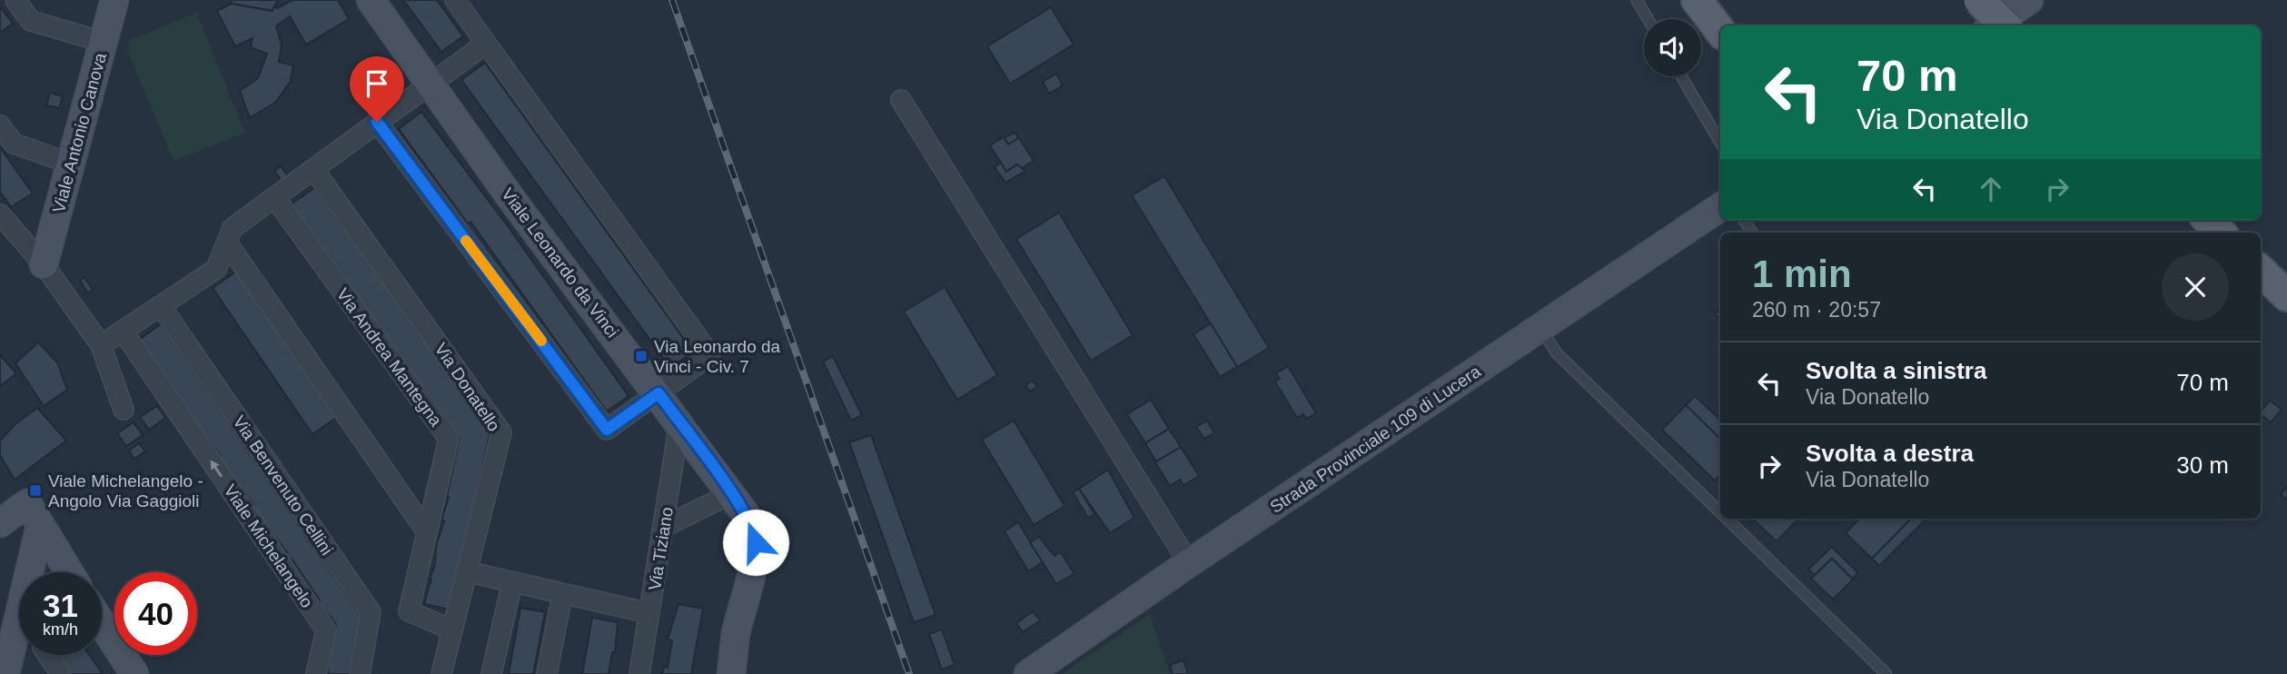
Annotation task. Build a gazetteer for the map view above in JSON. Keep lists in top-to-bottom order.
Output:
{
  "streets": {
    "street": [
      "Viale Antonio Canova",
      "Viale Leonardo da Vinci",
      "Via Andrea Mantegna",
      "Via Donatello",
      "Strada Provinciale 109 di Lucera",
      "Via Benvenuto Cellini",
      "Viale Michelangelo",
      "Via Tiziano"
    ]
  },
  "crossings": [
    ["Viale Leonardo da Vinci", "Via Tiziano"],
    ["Via Andrea Mantegna", "Via Donatello"]
  ],
  "places": {
    "transit": ["Via Leonardo da Vinci - Civ. 7", "Viale Michelangelo - Angolo Via Gaggioli"]
  },
  "page": {
    "turn": ["70 m", "Via Donatello"],
    "heading": ["1 min", "260 m · 20:57"],
    "list": [
      {
        "name": "Svolta a sinistra",
        "note": "Via Donatello",
        "value": "70 m"
      },
      {
        "name": "Svolta a destra",
        "note": "Via Donatello",
        "value": "30 m"
      }
    ],
    "speed": "31 km/h",
    "limit": "40"
  }
}
